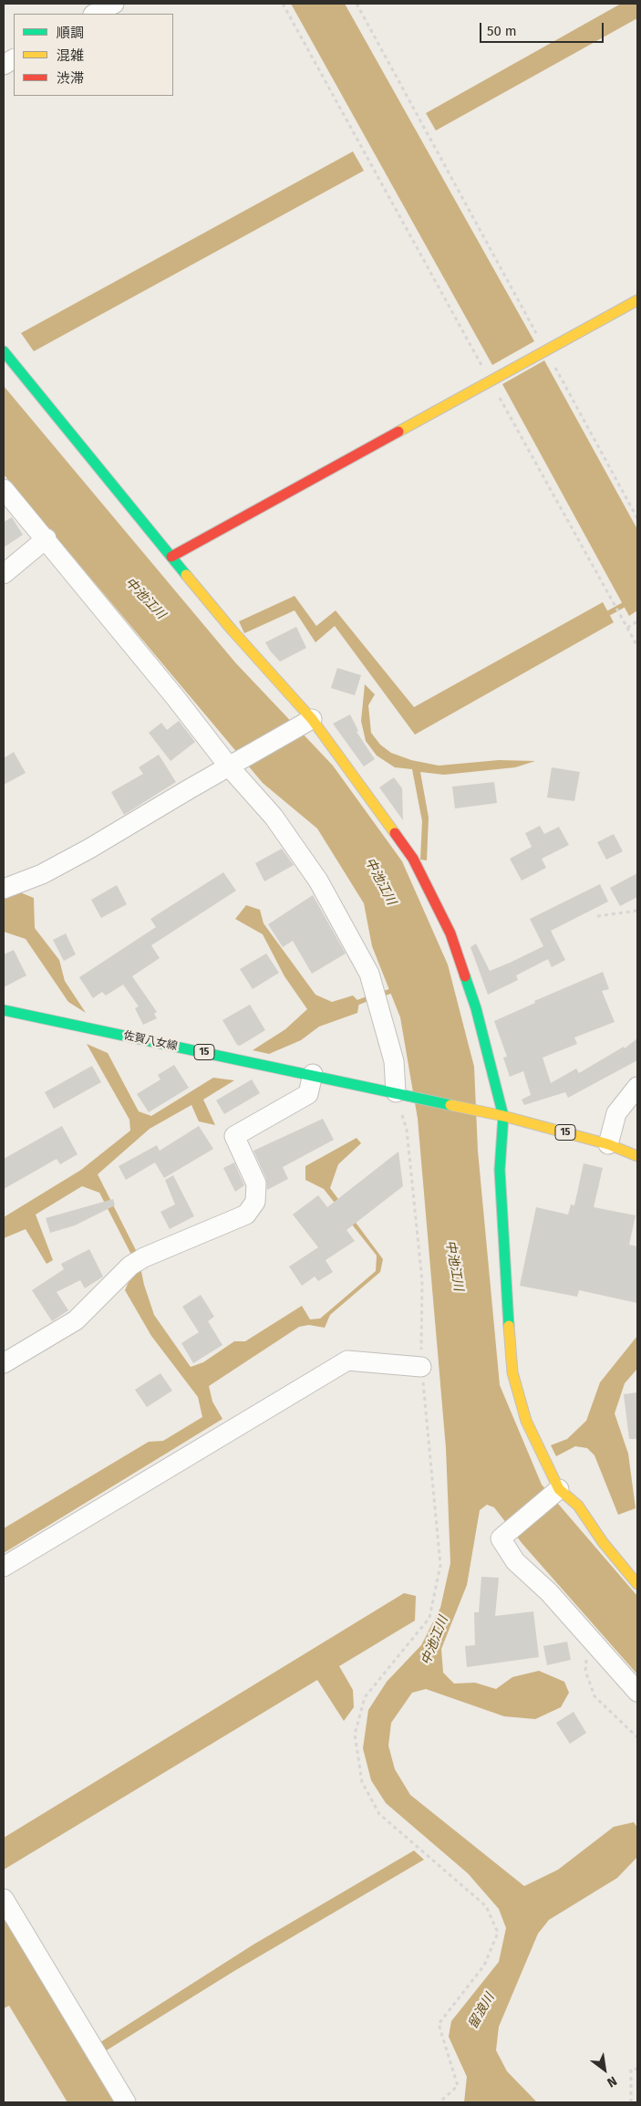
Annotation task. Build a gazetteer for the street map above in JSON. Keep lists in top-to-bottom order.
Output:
{
  "streets": {
    "street": ["佐賀八女線", "15"]
  },
  "crossings": [
    ["佐賀八女線", "15"]
  ],
  "water": ["中池江川", "留浪川"],
  "legend": ["順調", "混雑", "渋滞"],
  "scale_bar": "50 m",
  "north": "bottom right"
}
